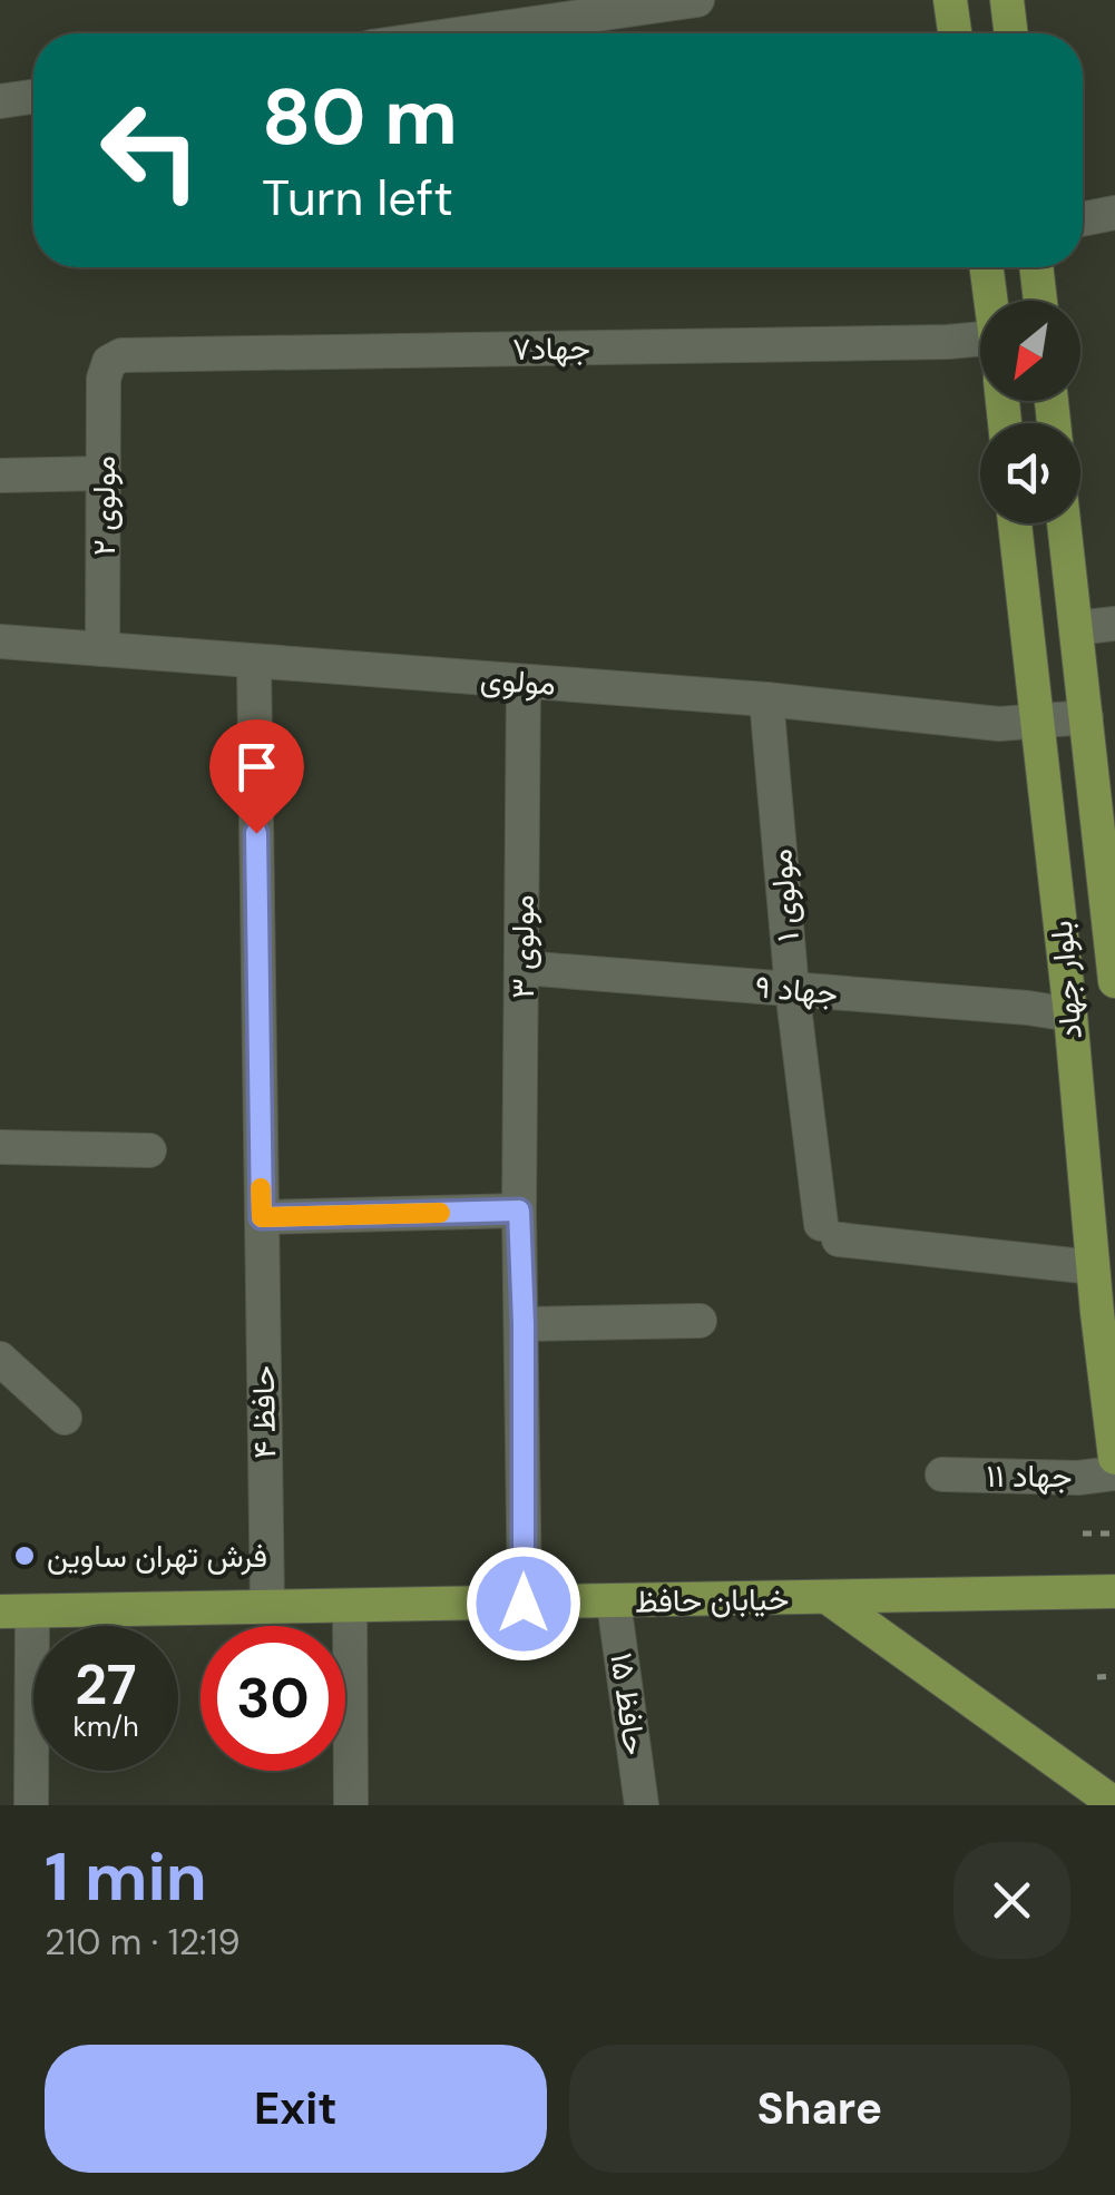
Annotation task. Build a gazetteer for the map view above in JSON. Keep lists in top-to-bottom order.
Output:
{
  "streets": {
    "main road": ["بلوار جهاد", "خیابان حافظ"],
    "street": [
      "جهاد۷",
      "مولوی ۲",
      "مولوی",
      "مولوی ۱",
      "مولوی ۳",
      "جهاد ۹",
      "حافظ ۴",
      "جهاد ۱۱",
      "حافظ ۱۵"
    ]
  },
  "crossings": [
    ["جهاد۷", "مولوی ۲"],
    ["مولوی ۲", "مولوی"],
    ["مولوی", "مولوی ۱"],
    ["مولوی", "مولوی ۳"],
    ["مولوی", "بلوار جهاد"],
    ["مولوی", "حافظ ۴"],
    ["مولوی ۱", "بلوار جهاد"],
    ["مولوی ۱", "جهاد ۹"],
    ["مولوی ۳", "جهاد ۹"],
    ["مولوی ۳", "خیابان حافظ"],
    ["بلوار جهاد", "جهاد ۹"],
    ["حافظ ۴", "خیابان حافظ"],
    ["خیابان حافظ", "حافظ ۱۵"]
  ],
  "places": ["فرش تهران ساوین"],
  "north": "bottom left",
  "page": {
    "turn": ["80 m", "Turn left"],
    "speed": "27 km/h",
    "limit": "30",
    "heading": ["1 min", "210 m · 12:19"],
    "buttons": ["Exit", "Share"]
  }
}
